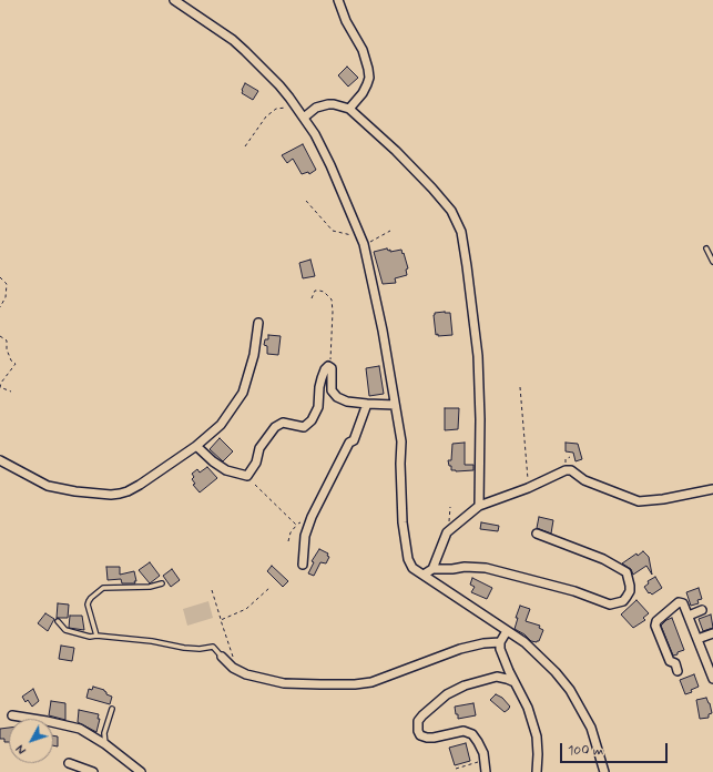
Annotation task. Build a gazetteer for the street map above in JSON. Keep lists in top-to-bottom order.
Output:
{
  "scale_bar": "100 m",
  "north": "bottom left"
}
